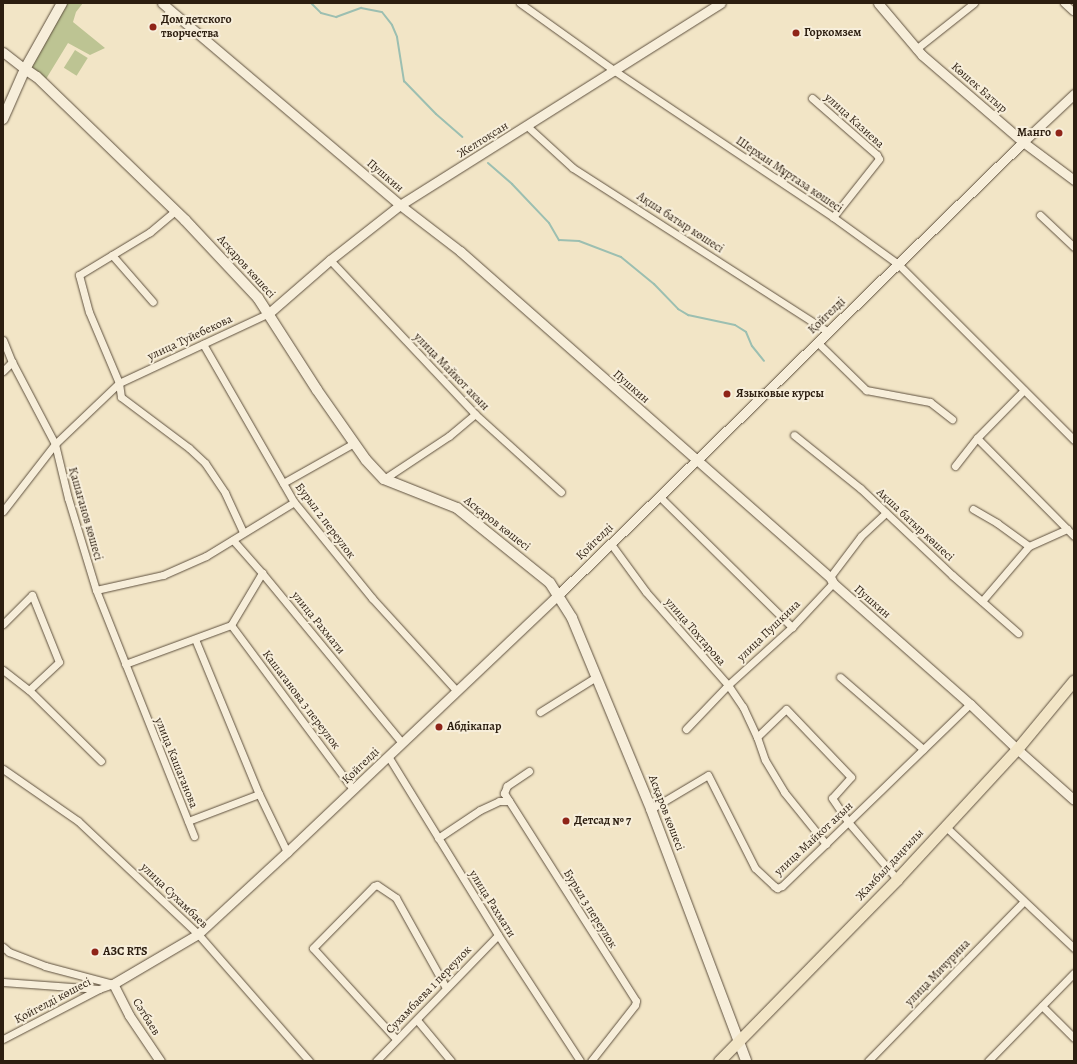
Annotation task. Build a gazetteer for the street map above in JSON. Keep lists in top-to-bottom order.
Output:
{
  "streets": {
    "main road": ["Асқаров көшесі", "Жамбыл даңғылы"],
    "street": [
      "Көшек Батыр",
      "улица Казиева",
      "Желтоқсан",
      "Шерхан Мұртаза көшесі",
      "Пушкин",
      "Ақша батыр көшесі",
      "Қойгелді",
      "улица Туйебекова",
      "улица Майкот акын",
      "Қашағанов көшесі",
      "Бурыл 2 переулок",
      "улица Рахмати",
      "улица Пушкина",
      "улица Тохтарова",
      "Кашаганова 3 переулок",
      "улица Кашаганова",
      "улица Сухамбаев",
      "Бурыл 3 переулок",
      "улица Мичурина",
      "Сухамбаева 1 переулок",
      "Қойгелді көшесі",
      "Сәтбаев"
    ]
  },
  "crossings": [
    ["Көшек Батыр", "Қойгелді"],
    ["улица Казиева", "Шерхан Мұртаза көшесі"],
    ["Желтоқсан", "Шерхан Мұртаза көшесі"],
    ["Желтоқсан", "Пушкин"],
    ["Желтоқсан", "Ақша батыр көшесі"],
    ["Желтоқсан", "Асқаров көшесі"],
    ["Желтоқсан", "улица Туйебекова"],
    ["Желтоқсан", "улица Майкот акын"],
    ["Шерхан Мұртаза көшесі", "Қойгелді"],
    ["Пушкин", "Қойгелді"],
    ["Пушкин", "улица Майкот акын"],
    ["Пушкин", "улица Пушкина"],
    ["Пушкин", "Жамбыл даңғылы"],
    ["Ақша батыр көшесі", "Қойгелді"],
    ["Ақша батыр көшесі", "улица Пушкина"],
    ["Асқаров көшесі", "Қойгелді"],
    ["Асқаров көшесі", "улица Туйебекова"],
    ["Асқаров көшесі", "улица Майкот акын"],
    ["Асқаров көшесі", "Жамбыл даңғылы"],
    ["Қойгелді", "Бурыл 2 переулок"],
    ["Қойгелді", "улица Рахмати"],
    ["Қойгелді", "улица Тохтарова"],
    ["Қойгелді", "Кашаганова 3 переулок"],
    ["Қойгелді", "улица Сухамбаев"],
    ["Қойгелді", "Қойгелді көшесі"],
    ["Қойгелді", "Сәтбаев"],
    ["улица Туйебекова", "Қашағанов көшесі"],
    ["улица Туйебекова", "Бурыл 2 переулок"],
    ["улица Майкот акын", "улица Тохтарова"],
    ["Қашағанов көшесі", "улица Кашаганова"],
    ["улица Рахмати", "Сухамбаева 1 переулок"],
    ["улица Пушкина", "улица Тохтарова"],
    ["Қойгелді көшесі", "Сәтбаев"]
  ],
  "places": [
    "Дом детского творчества",
    "Горкомзем",
    "Манго",
    "Языковые курсы",
    "Абдiкапар",
    "Детсад № 7",
    "АЗС RTS"
  ]
}
